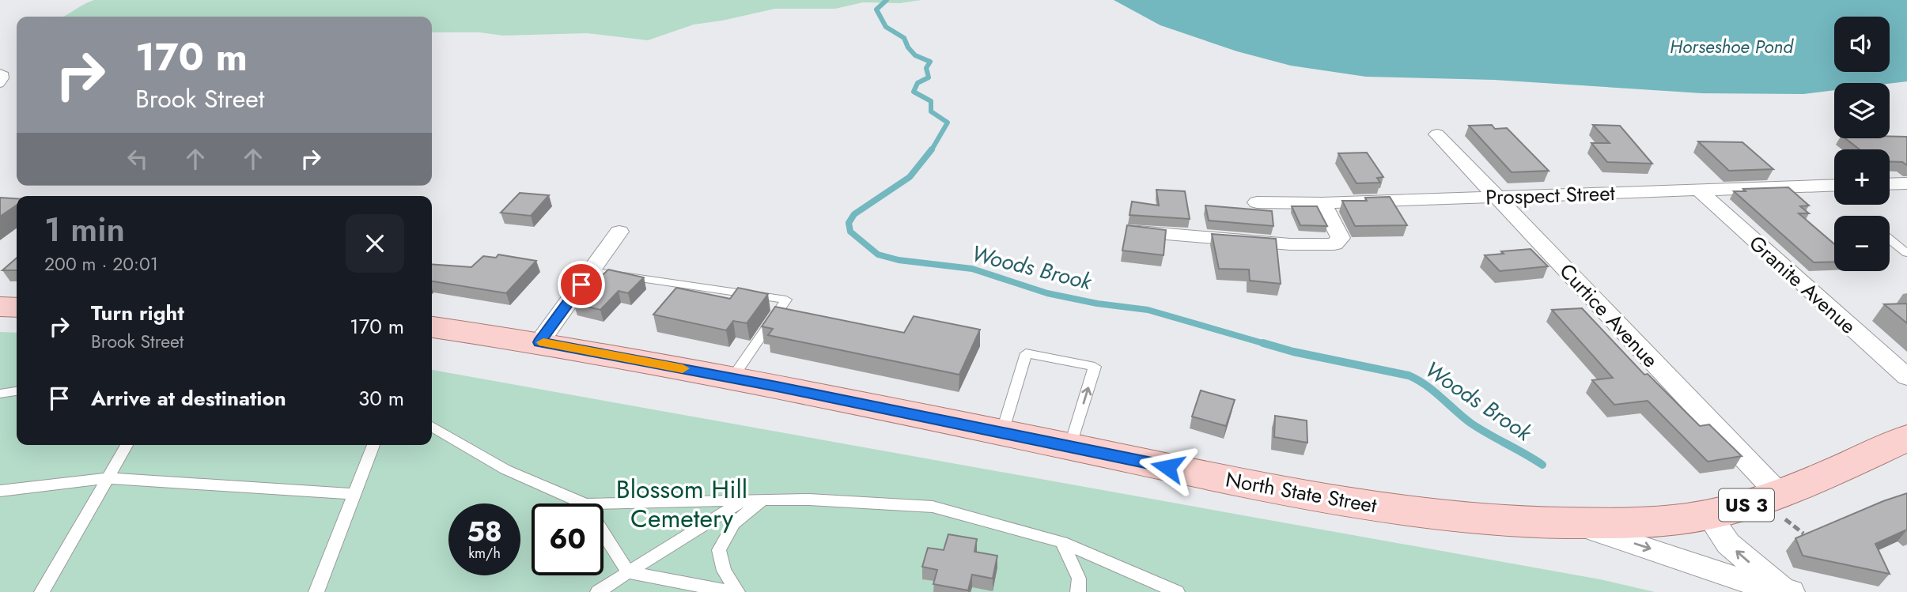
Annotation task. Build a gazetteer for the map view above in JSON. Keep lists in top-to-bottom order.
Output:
{
  "streets": {
    "main road": ["North State Street", "US 3"],
    "street": ["Prospect Street", "Granite Avenue", "Curtice Avenue"]
  },
  "crossings": [
    ["Prospect Street", "Granite Avenue"],
    ["Prospect Street", "Curtice Avenue"],
    ["Curtice Avenue", "North State Street"]
  ],
  "water": ["Horseshoe Pond", "Woods Brook"],
  "parks": ["Blossom Hill Cemetery"],
  "page": {
    "map_buttons": ["+", "−"],
    "turn": ["170 m", "Brook Street"],
    "heading": ["1 min", "200 m · 20:01"],
    "list": [
      {
        "name": "Turn right",
        "note": "Brook Street",
        "value": "170 m"
      },
      {
        "name": "Arrive at destination",
        "value": "30 m"
      }
    ],
    "speed": "58 km/h",
    "limit": "60"
  }
}
